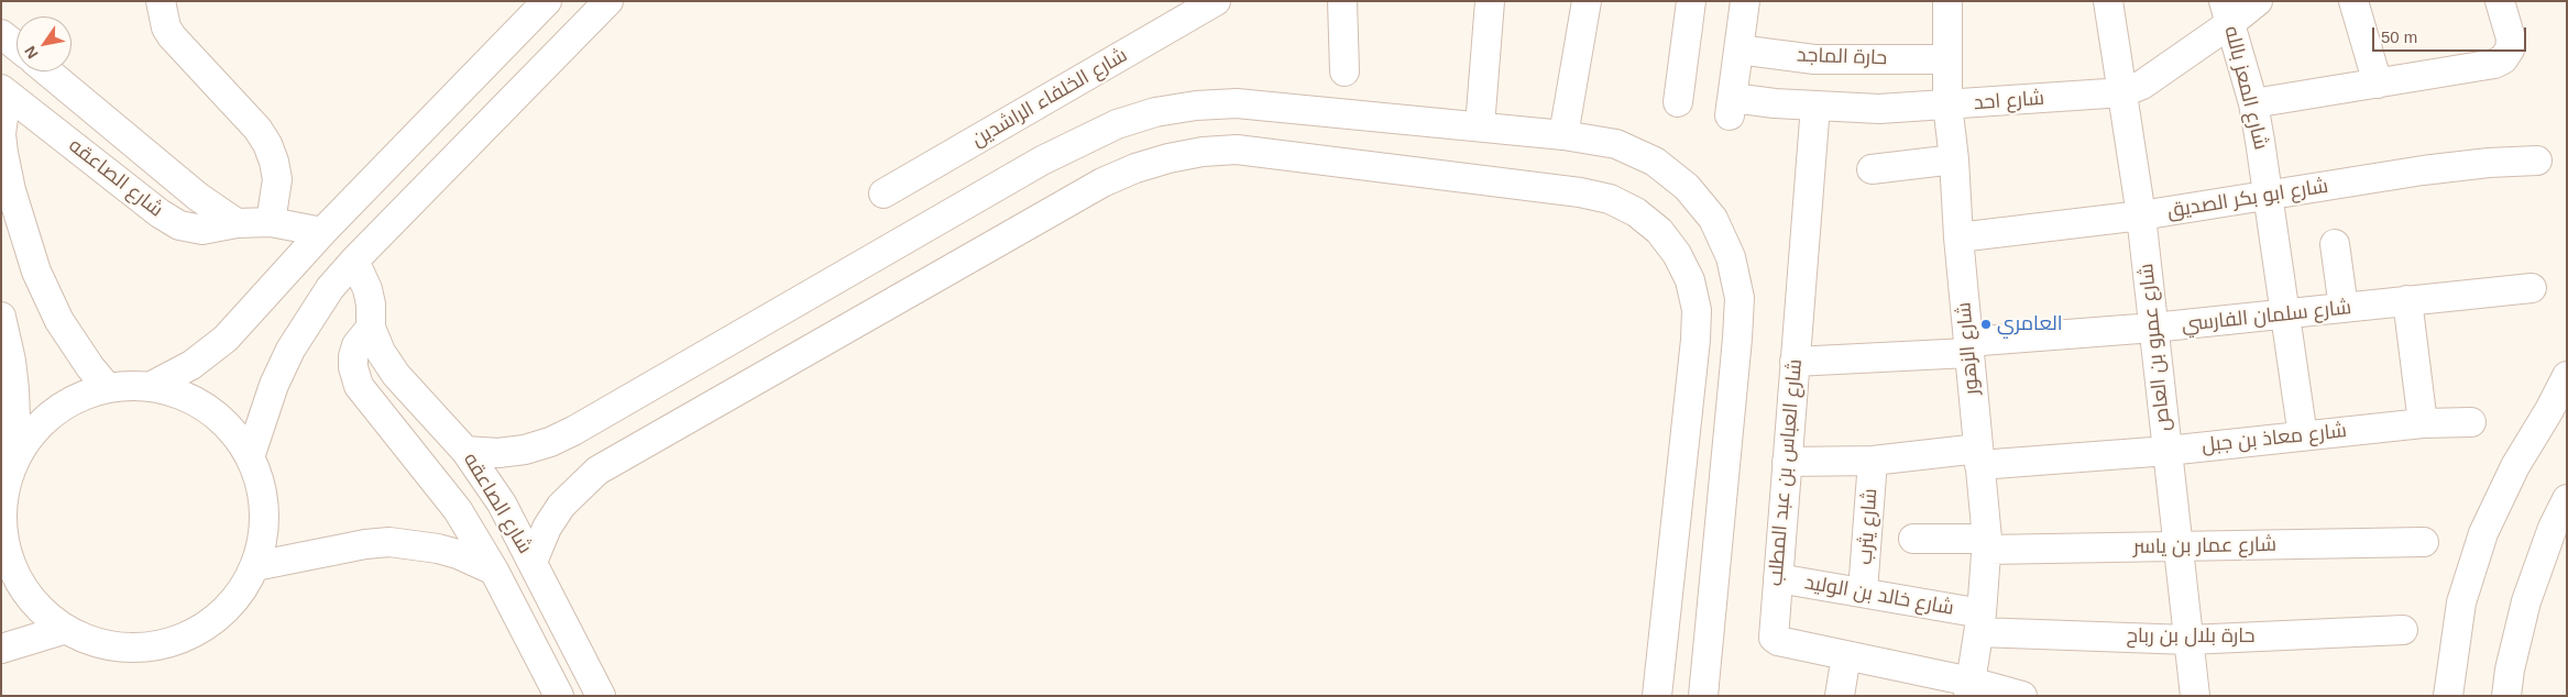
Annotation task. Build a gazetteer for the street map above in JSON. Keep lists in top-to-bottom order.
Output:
{
  "streets": {
    "street": [
      "حارة الماجد",
      "شارع المعز بالله",
      "شارع الخلفاء الراشدين",
      "شارع احد",
      "شارع الصاعقه",
      "شارع ابو بكر الصديق",
      "شارع سلمان الفارسي",
      "شارع عمرو بن العاص",
      "شارع الزهور",
      "شارع معاذ بن جبل",
      "شارع العباس بن عبد المطلب",
      "شارع يثرب",
      "شارع عمار بن ياسر",
      "شارع خالد بن الوليد",
      "حارة بلال بن رباح"
    ]
  },
  "crossings": [
    ["حارة الماجد", "شارع احد"],
    ["حارة الماجد", "شارع الزهور"],
    ["شارع المعز بالله", "شارع احد"],
    ["شارع المعز بالله", "شارع ابو بكر الصديق"],
    ["شارع المعز بالله", "شارع سلمان الفارسي"],
    ["شارع المعز بالله", "شارع معاذ بن جبل"],
    ["شارع احد", "شارع عمرو بن العاص"],
    ["شارع احد", "شارع الزهور"],
    ["شارع احد", "شارع العباس بن عبد المطلب"],
    ["شارع ابو بكر الصديق", "شارع عمرو بن العاص"],
    ["شارع ابو بكر الصديق", "شارع الزهور"],
    ["شارع سلمان الفارسي", "شارع عمرو بن العاص"],
    ["شارع سلمان الفارسي", "شارع الزهور"],
    ["شارع سلمان الفارسي", "شارع العباس بن عبد المطلب"],
    ["شارع عمرو بن العاص", "شارع معاذ بن جبل"],
    ["شارع عمرو بن العاص", "شارع عمار بن ياسر"],
    ["شارع عمرو بن العاص", "حارة بلال بن رباح"],
    ["شارع الزهور", "شارع معاذ بن جبل"],
    ["شارع الزهور", "شارع العباس بن عبد المطلب"],
    ["شارع الزهور", "شارع عمار بن ياسر"],
    ["شارع الزهور", "شارع خالد بن الوليد"],
    ["شارع الزهور", "حارة بلال بن رباح"],
    ["شارع معاذ بن جبل", "شارع العباس بن عبد المطلب"],
    ["شارع معاذ بن جبل", "شارع يثرب"],
    ["شارع العباس بن عبد المطلب", "شارع خالد بن الوليد"],
    ["شارع يثرب", "شارع خالد بن الوليد"],
    ["شارع خالد بن الوليد", "حارة بلال بن رباح"]
  ],
  "places": ["العامري"],
  "scale_bar": "50 m",
  "north": "bottom left"
}
